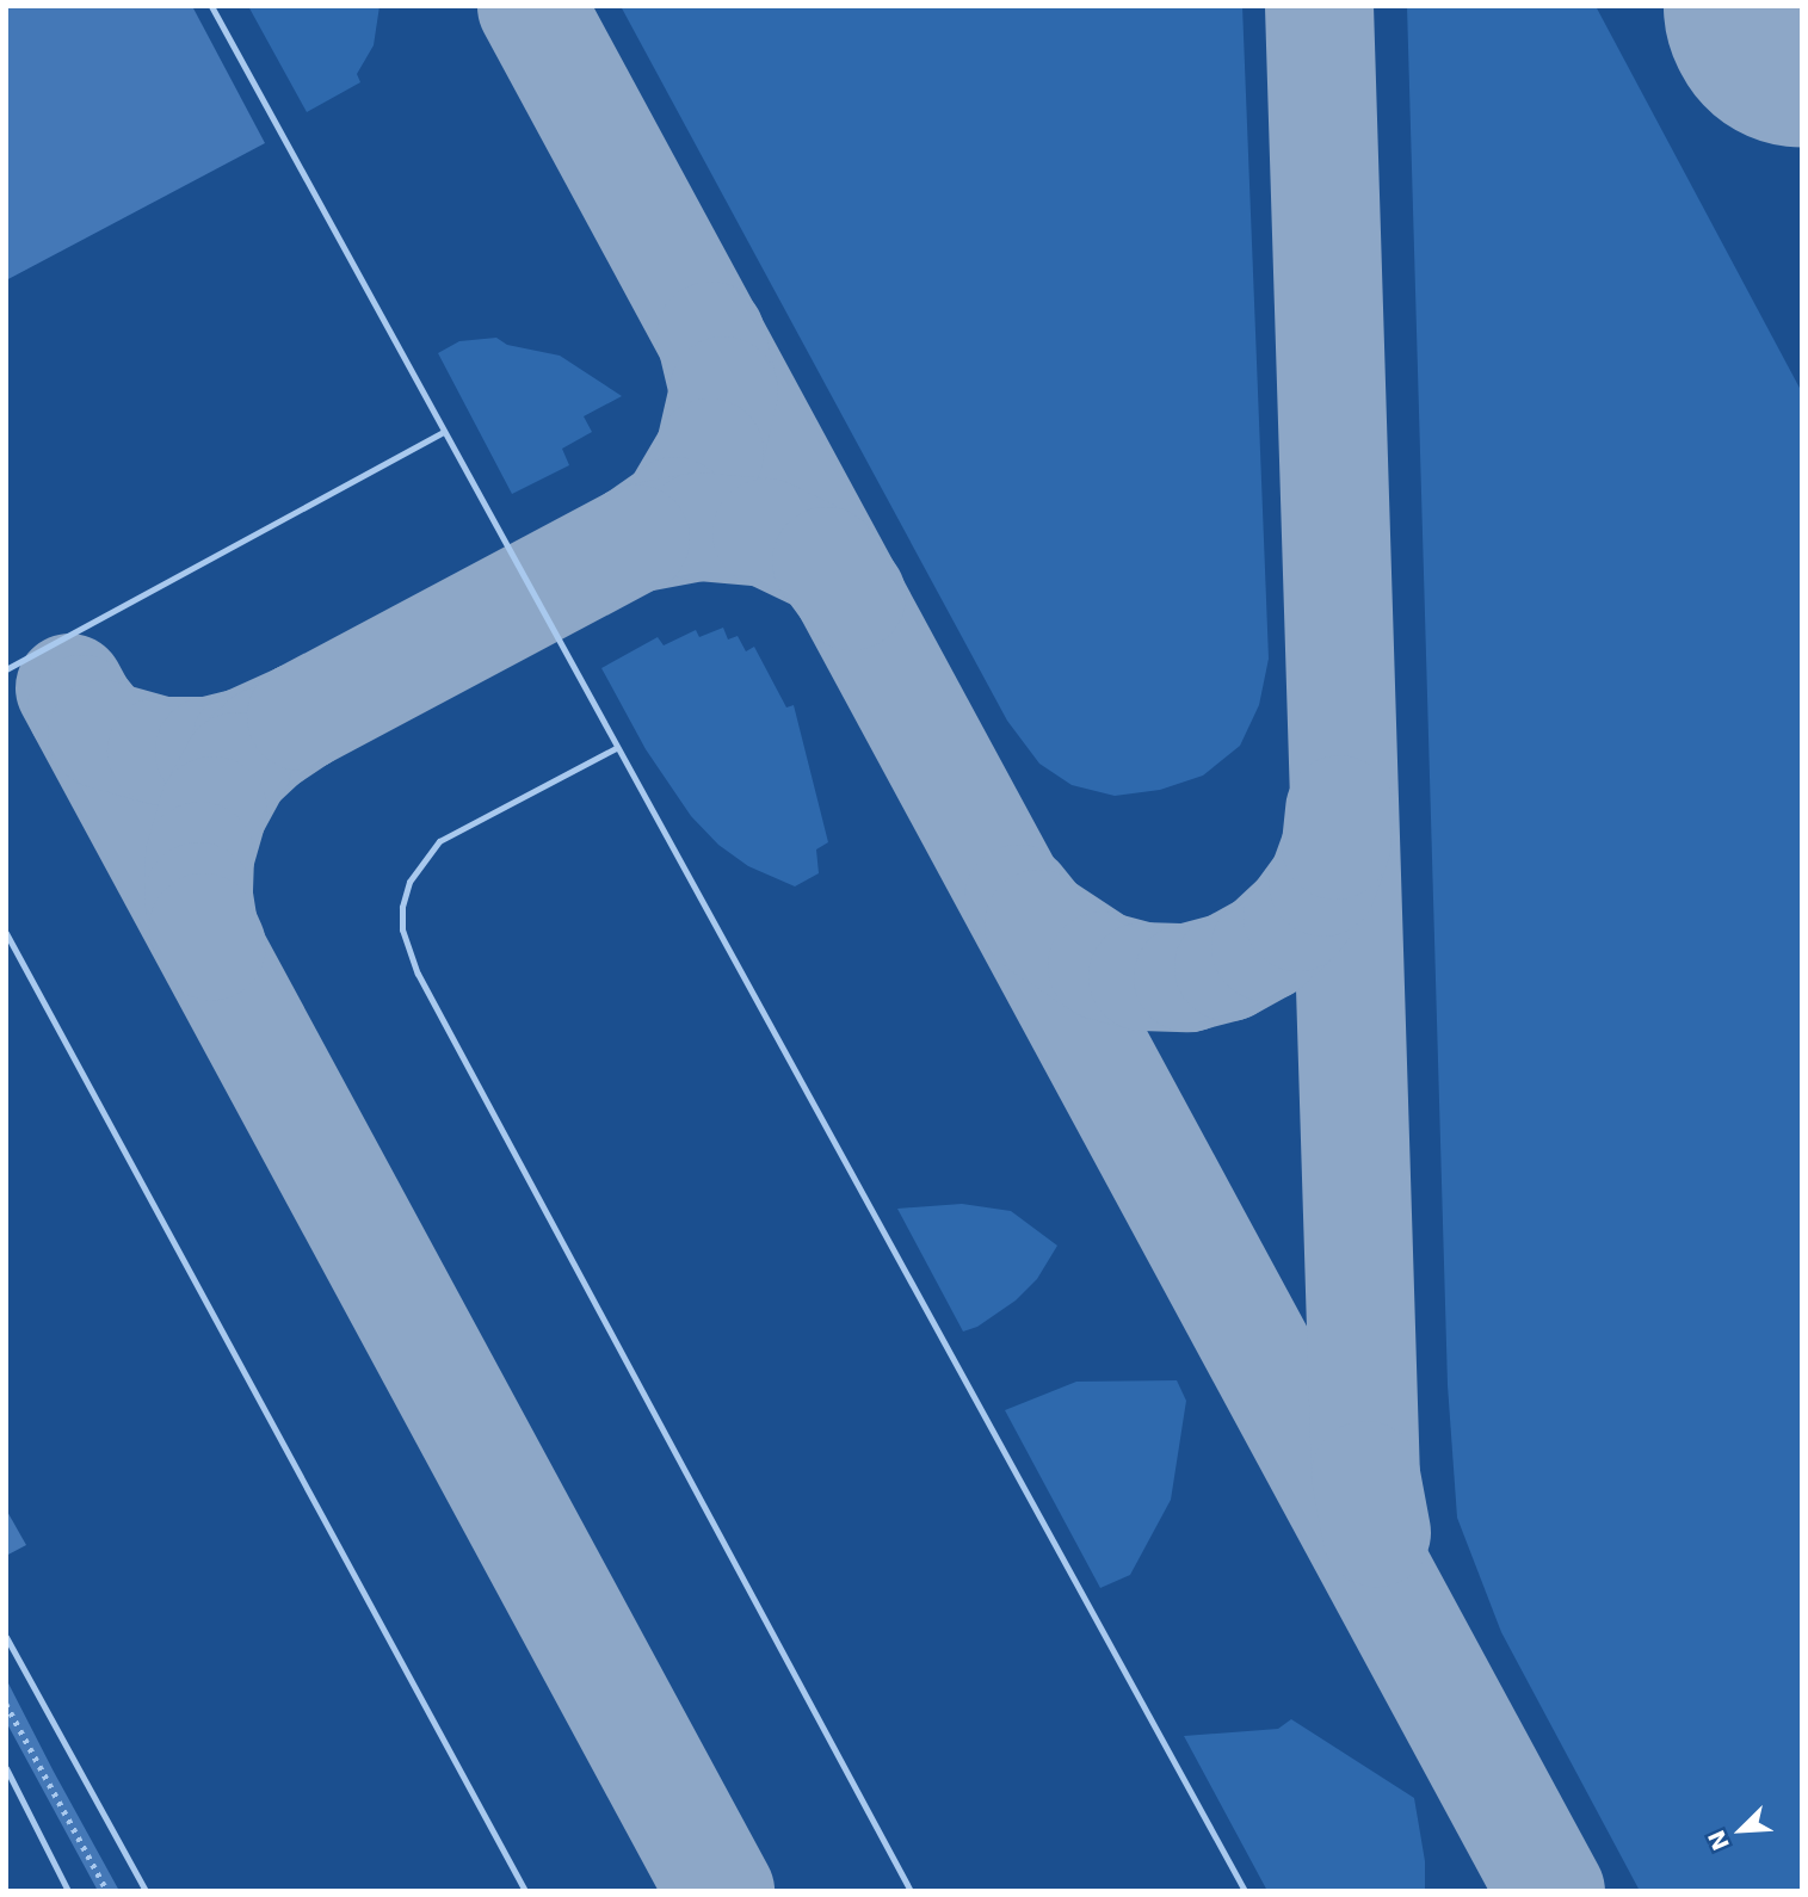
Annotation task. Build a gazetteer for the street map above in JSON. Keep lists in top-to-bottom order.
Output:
{
  "north": "bottom left"
}
